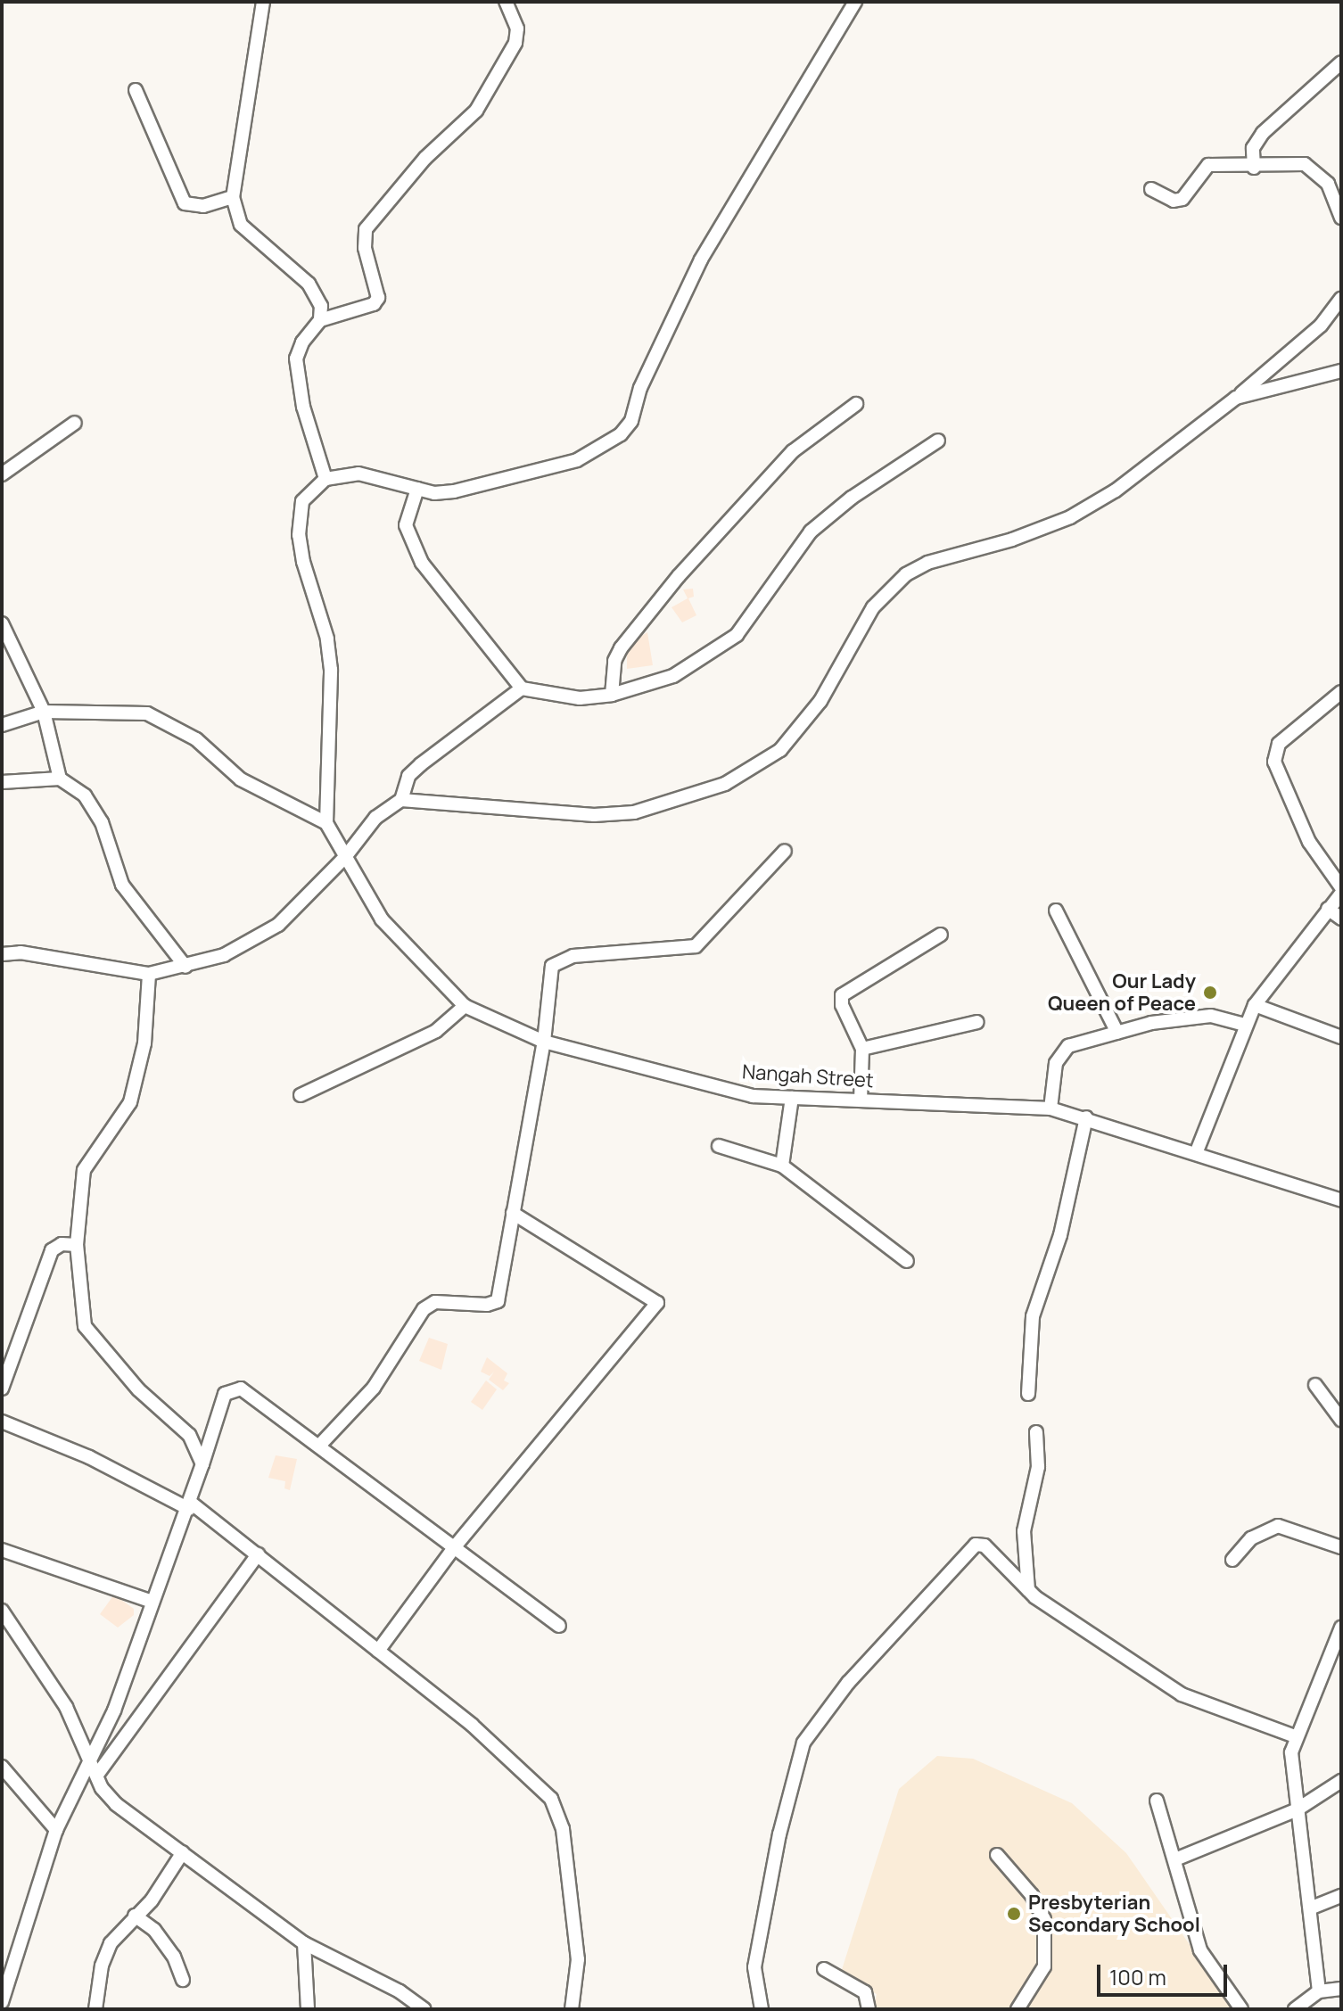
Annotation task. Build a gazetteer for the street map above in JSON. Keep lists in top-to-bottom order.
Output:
{
  "streets": {
    "street": ["Nangah Street"]
  },
  "places": ["Our Lady Queen of Peace", "Presbyterian Secondary School"],
  "scale_bar": "100 m"
}
